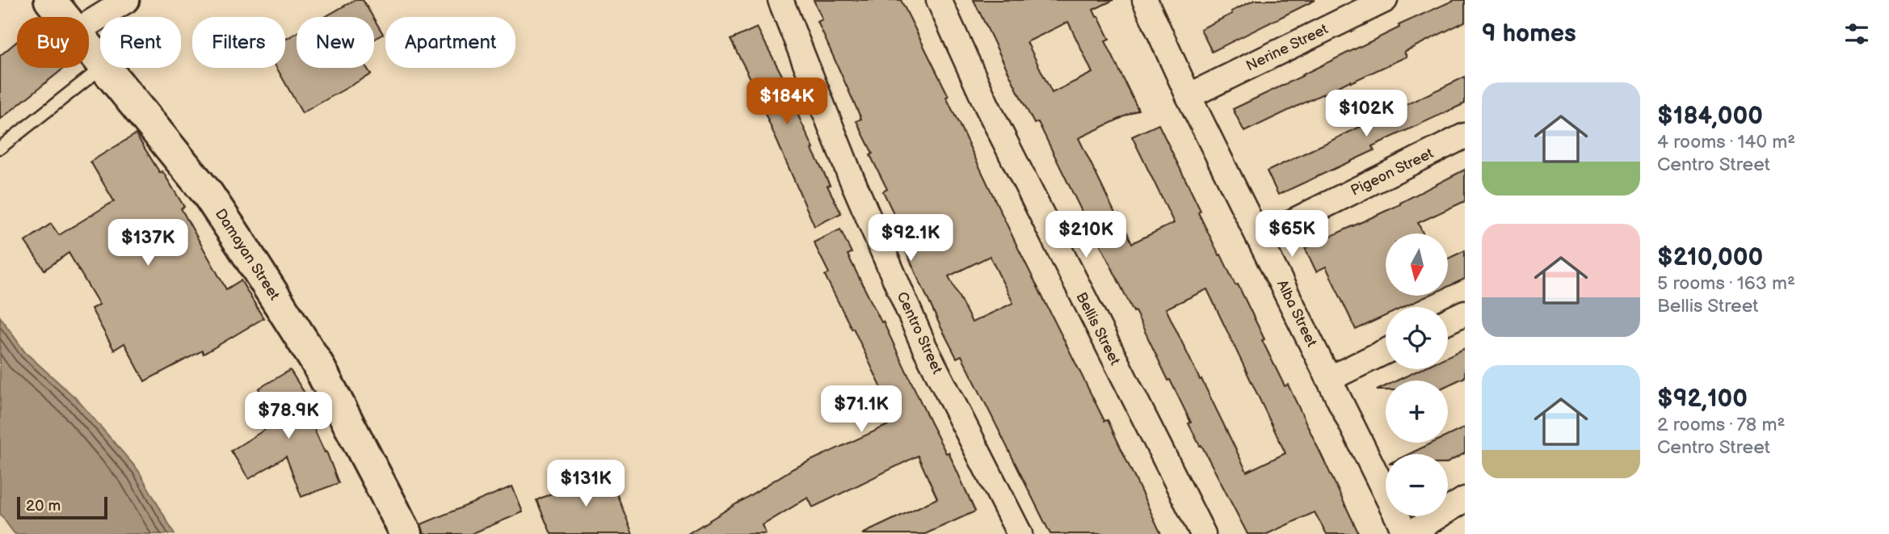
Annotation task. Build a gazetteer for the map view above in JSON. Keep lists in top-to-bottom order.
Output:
{
  "streets": {
    "street": [
      "Nerine Street",
      "Pigeon Street",
      "Damayan Street",
      "Alba Street",
      "Bellis Street",
      "Centro Street"
    ]
  },
  "crossings": [
    ["Nerine Street", "Alba Street"],
    ["Pigeon Street", "Alba Street"]
  ],
  "scale_bar": "20 m",
  "north": "bottom",
  "page": {
    "heading": "9 homes",
    "chip": [
      "Buy",
      "Rent",
      "Filters",
      "New",
      "Apartment"
    ],
    "list": [
      {
        "name": "$184,000",
        "note": "4 rooms · 140 m² · Centro Street"
      },
      {
        "name": "$210,000",
        "note": "5 rooms · 163 m² · Bellis Street"
      },
      {
        "name": "$92,100",
        "note": "2 rooms · 78 m² · Centro Street"
      }
    ],
    "price": [
      "$184K",
      "$102K",
      "$65K",
      "$210K",
      "$92.1K",
      "$137K",
      "$71.1K",
      "$78.9K",
      "$131K"
    ],
    "map_buttons": ["+", "−"],
    "scale": "20 m"
  }
}
